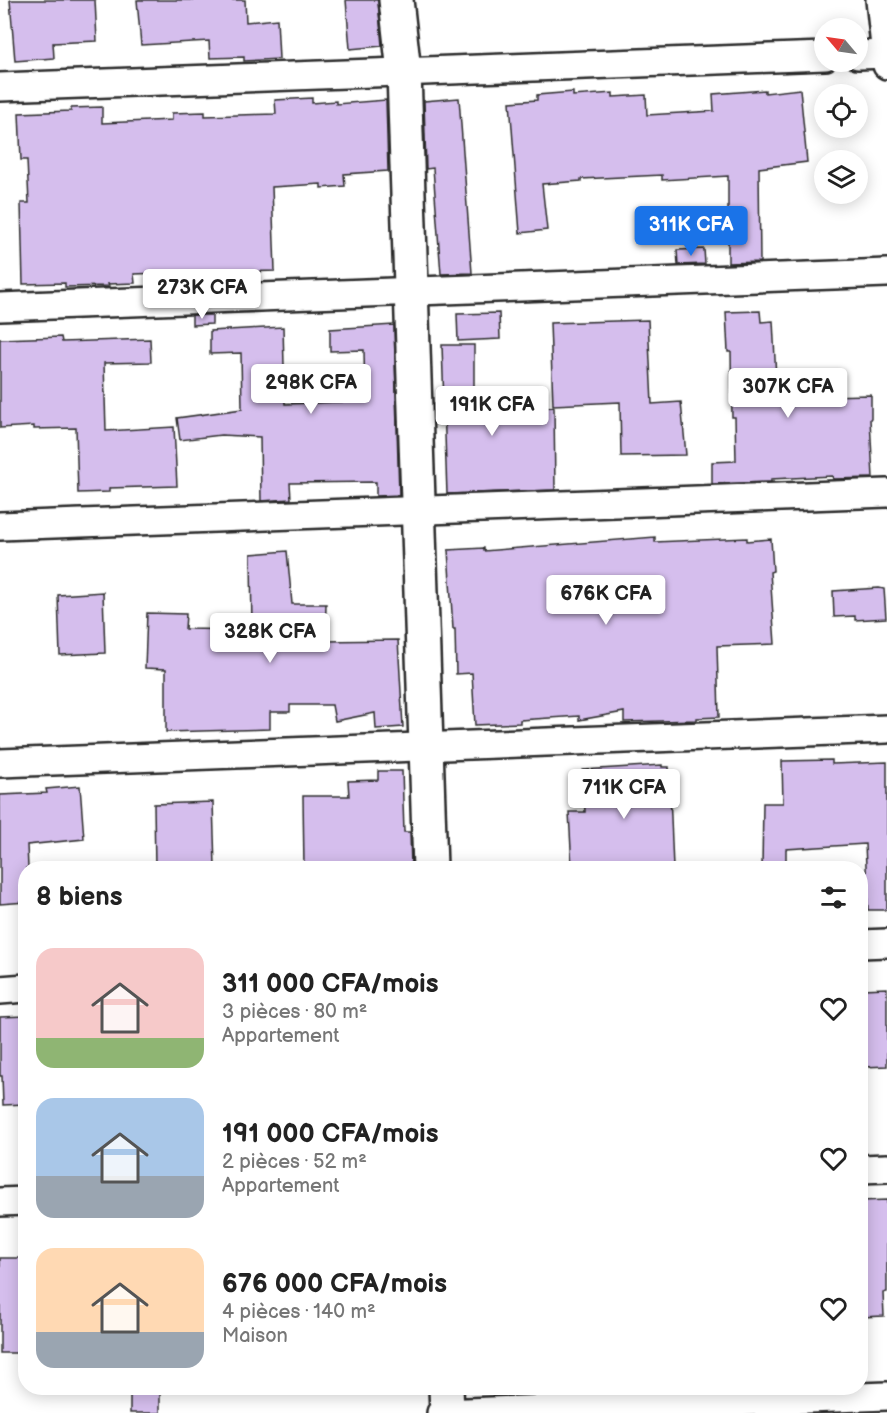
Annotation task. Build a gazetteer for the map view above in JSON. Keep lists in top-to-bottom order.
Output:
{
  "north": "top left",
  "page": {
    "price": [
      "311K CFA",
      "273K CFA",
      "298K CFA",
      "307K CFA",
      "191K CFA",
      "676K CFA",
      "328K CFA",
      "711K CFA"
    ],
    "heading": "8 biens",
    "list": [
      {
        "name": "311 000 CFA/mois",
        "note": "3 pièces · 80 m² · Appartement"
      },
      {
        "name": "191 000 CFA/mois",
        "note": "2 pièces · 52 m² · Appartement"
      },
      {
        "name": "676 000 CFA/mois",
        "note": "4 pièces · 140 m² · Maison"
      }
    ]
  }
}
